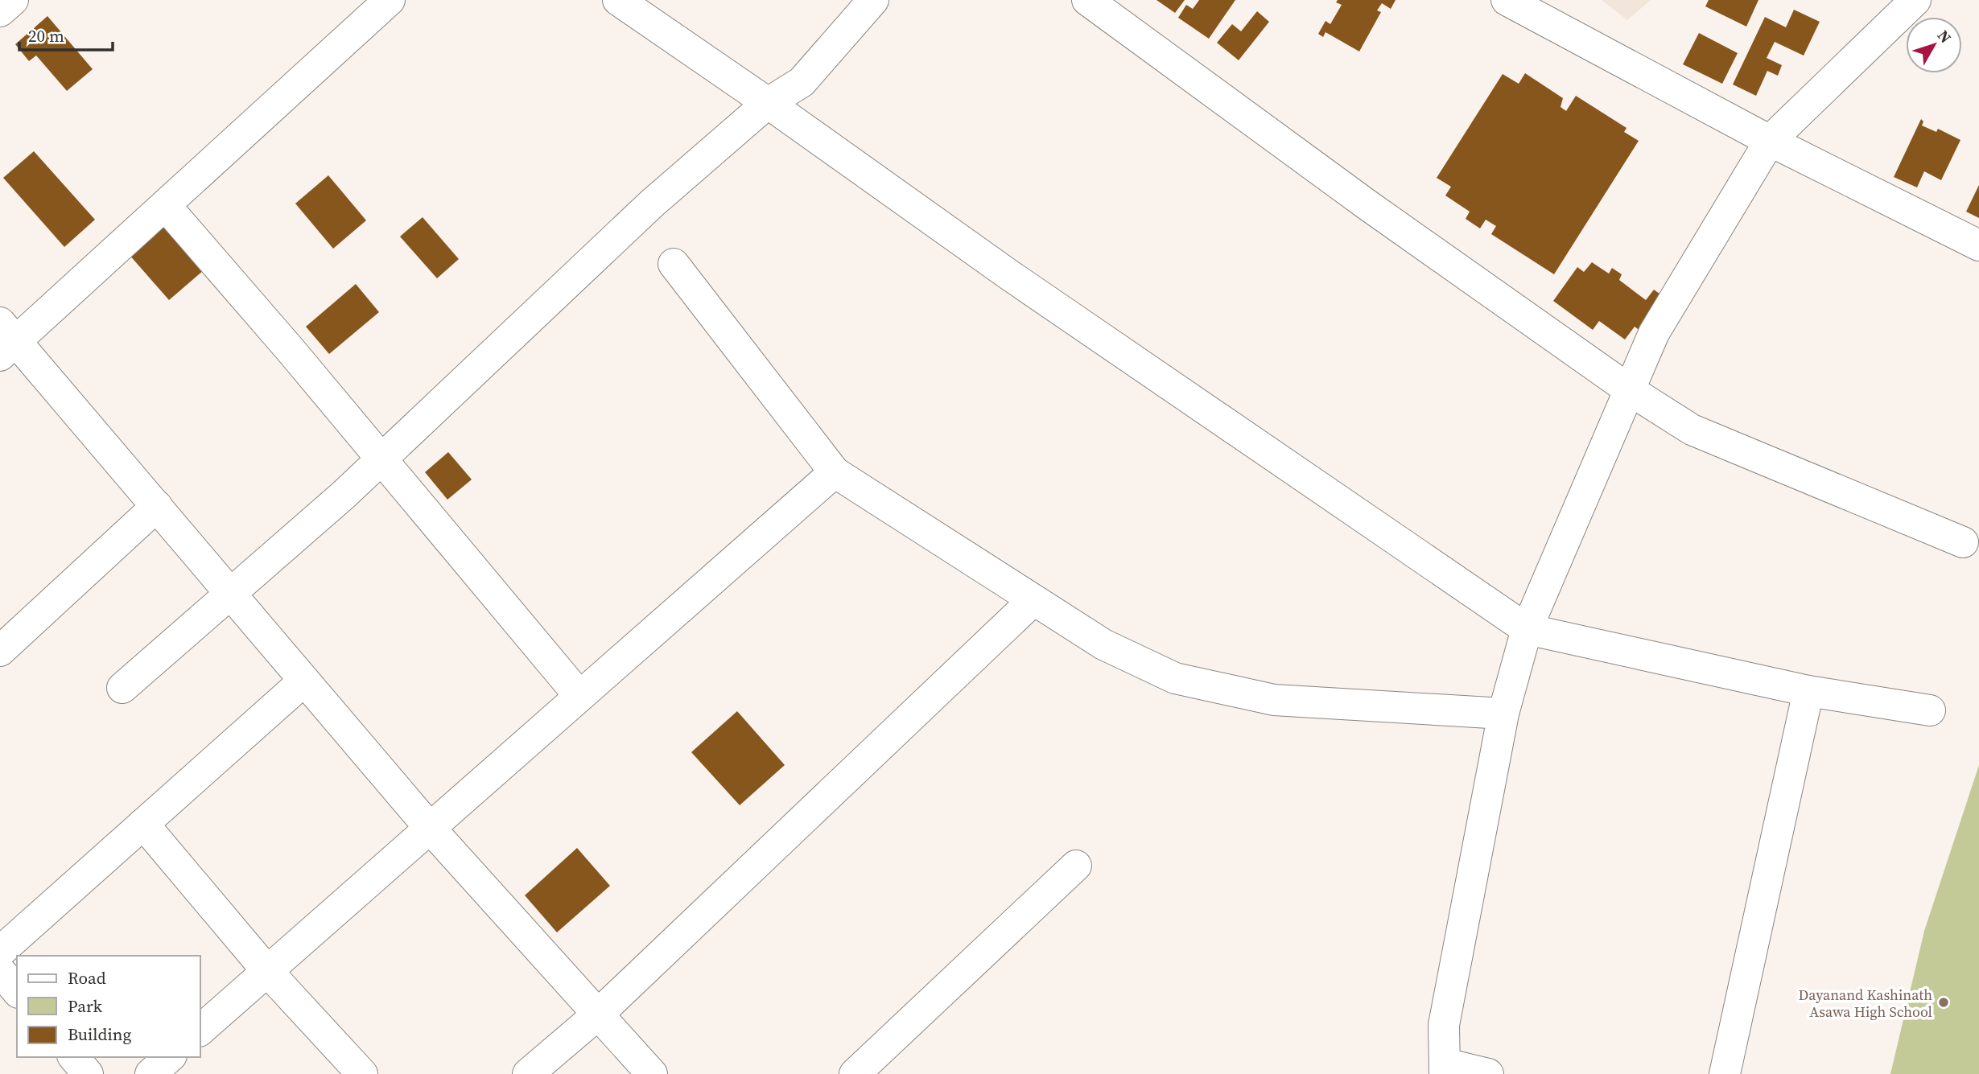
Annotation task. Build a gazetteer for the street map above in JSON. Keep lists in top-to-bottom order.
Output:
{
  "places": ["Dayanand Kashinath Asawa High School"],
  "legend": ["Road", "Park", "Building"],
  "scale_bar": "20 m",
  "north": "top right"
}
